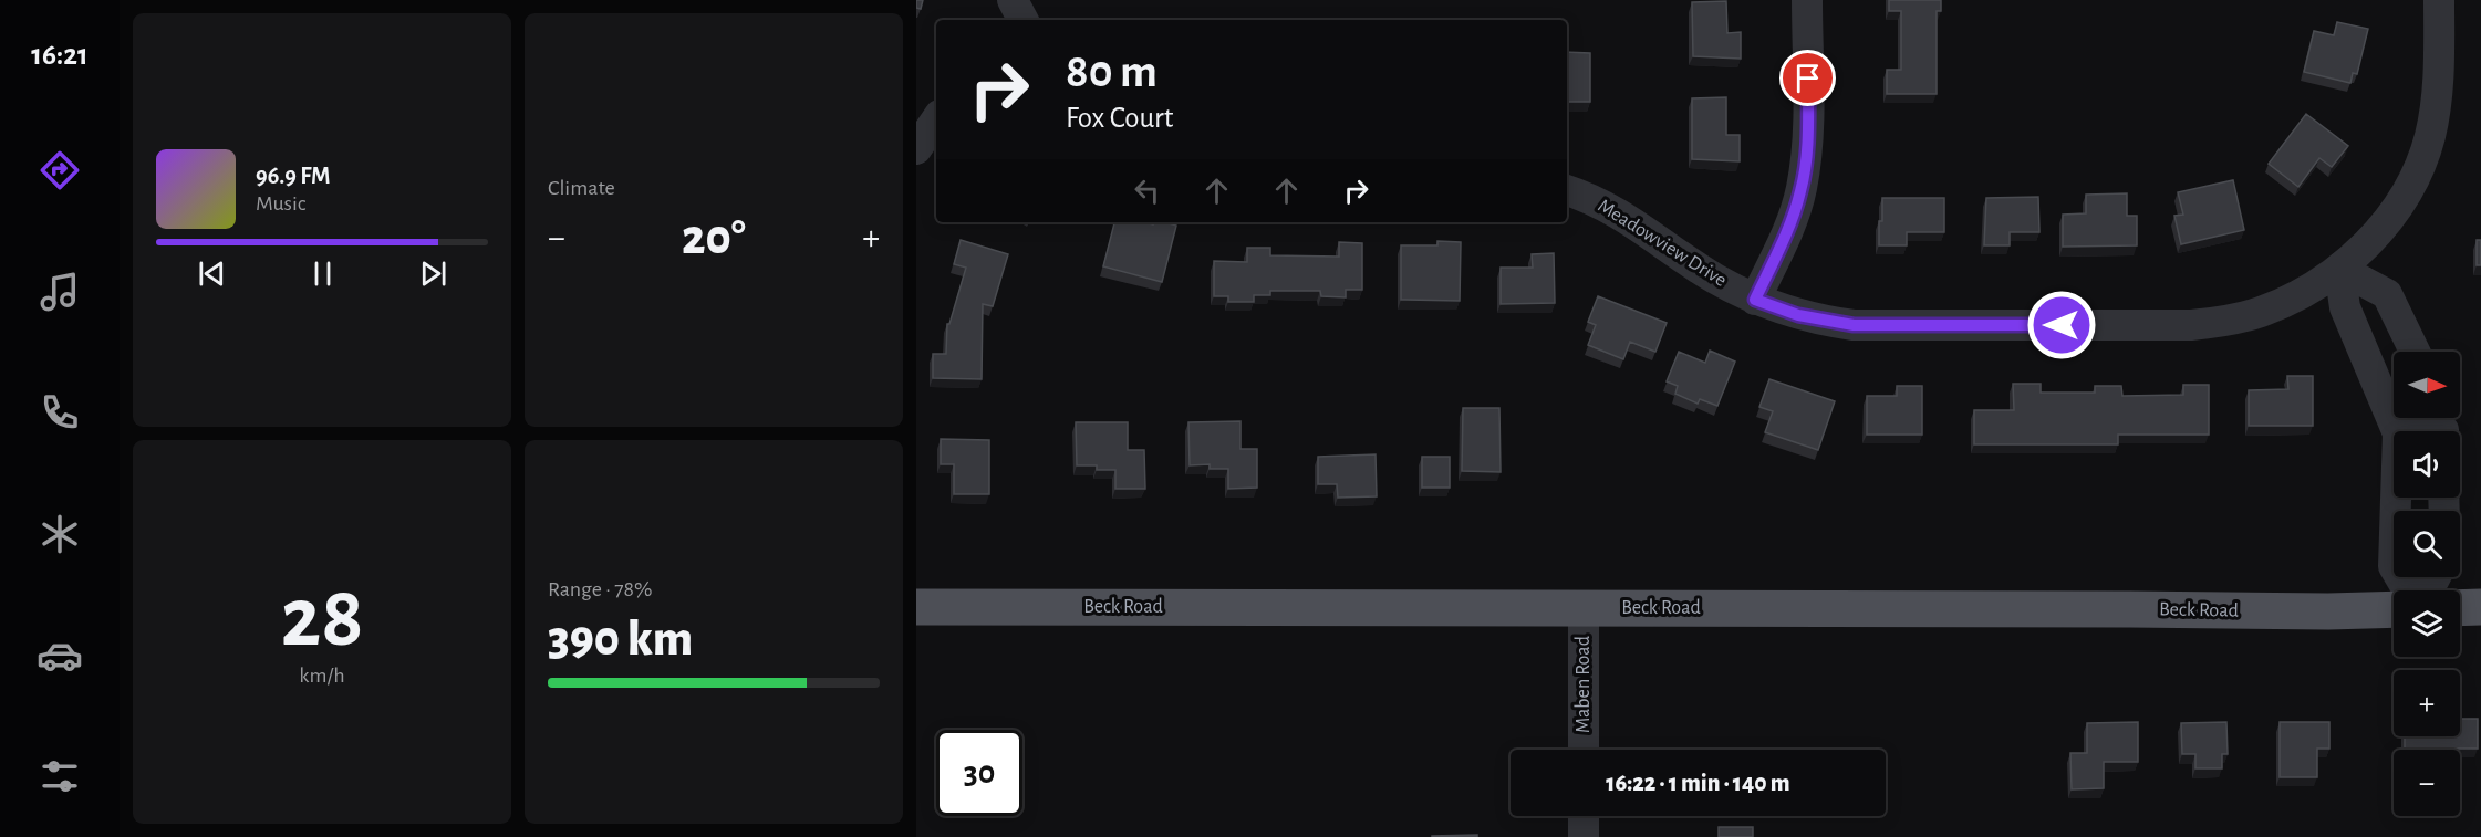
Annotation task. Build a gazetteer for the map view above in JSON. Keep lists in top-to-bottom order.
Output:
{
  "streets": {
    "main road": ["Beck Road"],
    "street": ["Meadowview Drive", "Maben Road"]
  },
  "crossings": [
    ["Beck Road", "Maben Road"]
  ],
  "north": "right",
  "page": {
    "tabs": "16:21",
    "tile": [
      "Climate",
      ["28", "km/h"],
      ["Range · 78%", "390 km"]
    ],
    "turn": ["80 m", "Fox Court"],
    "song": ["96.9 FM", "Music"],
    "heat": ["−", "20°", "+"],
    "map_buttons": ["+", "−"],
    "limit": "30",
    "trip": "16:22 · 1 min · 140 m"
  }
}
